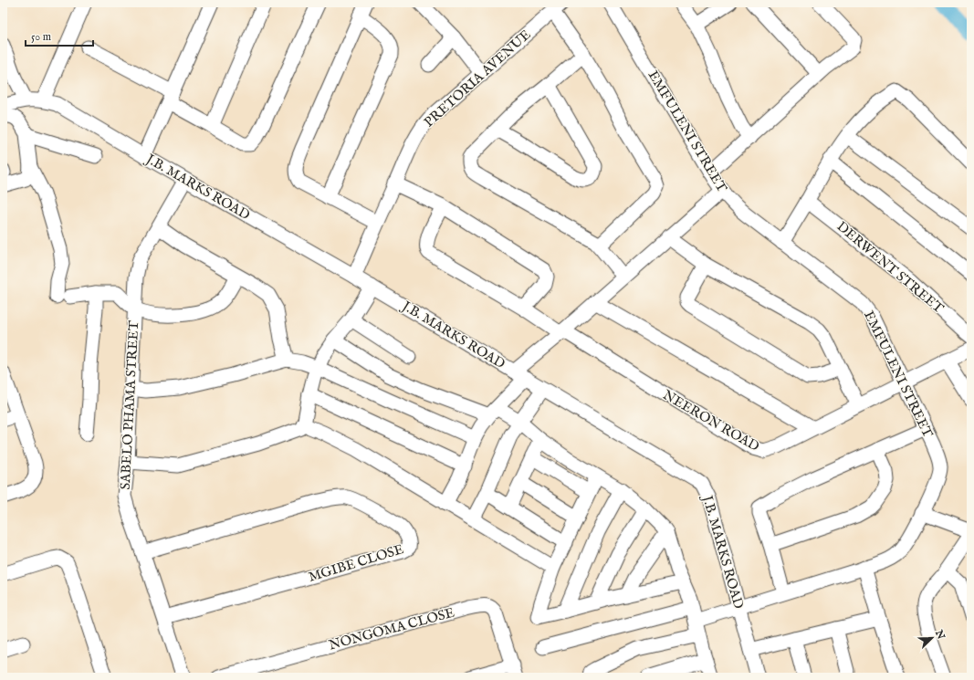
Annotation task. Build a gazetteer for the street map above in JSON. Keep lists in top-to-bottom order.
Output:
{
  "streets": {
    "street": [
      "PRETORIA AVENUE",
      "EMFULENI STREET",
      "J.B. MARKS ROAD",
      "DERWENT STREET",
      "SABELO PHAMA STREET",
      "NEERON ROAD",
      "MGIBE CLOSE",
      "NONGOMA CLOSE"
    ]
  },
  "crossings": [
    ["PRETORIA AVENUE", "J.B. MARKS ROAD"],
    ["EMFULENI STREET", "J.B. MARKS ROAD"],
    ["EMFULENI STREET", "NEERON ROAD"],
    ["J.B. MARKS ROAD", "SABELO PHAMA STREET"],
    ["SABELO PHAMA STREET", "MGIBE CLOSE"]
  ],
  "scale_bar": "50 m",
  "north": "top right"
}
